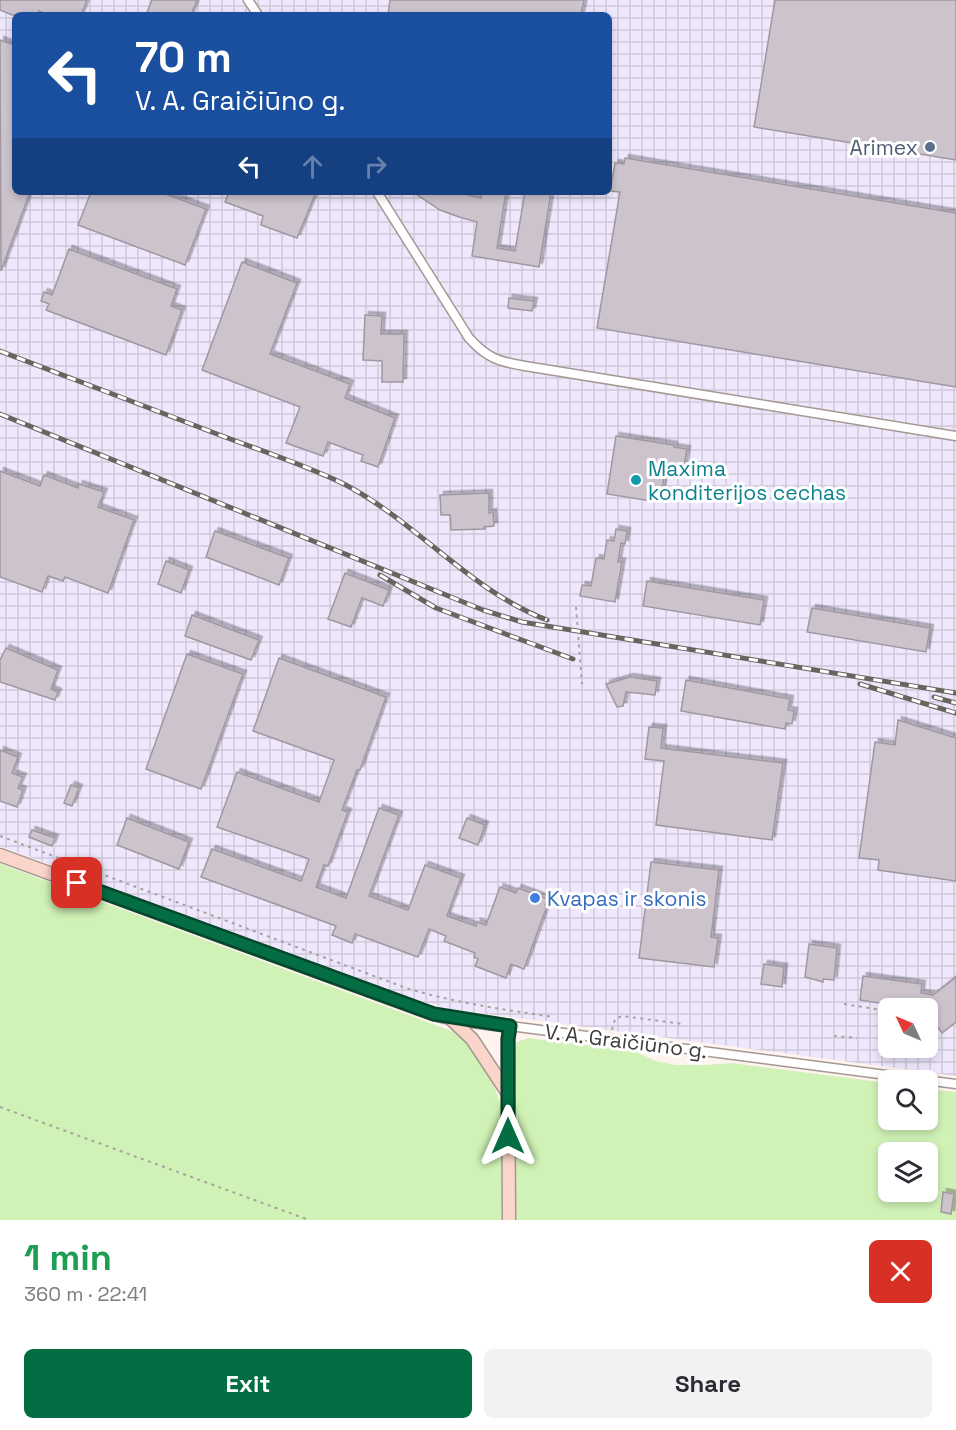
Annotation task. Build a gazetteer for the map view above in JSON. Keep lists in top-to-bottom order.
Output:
{
  "streets": {
    "main road": ["V. A. Graičiūno g."]
  },
  "places": ["Arimex", "Maxima konditerijos cechas", "Kvapas ir skonis"],
  "north": "top left",
  "page": {
    "turn": ["70 m", "V. A. Graičiūno g."],
    "heading": ["1 min", "360 m · 22:41"],
    "buttons": ["Exit", "Share"]
  }
}
